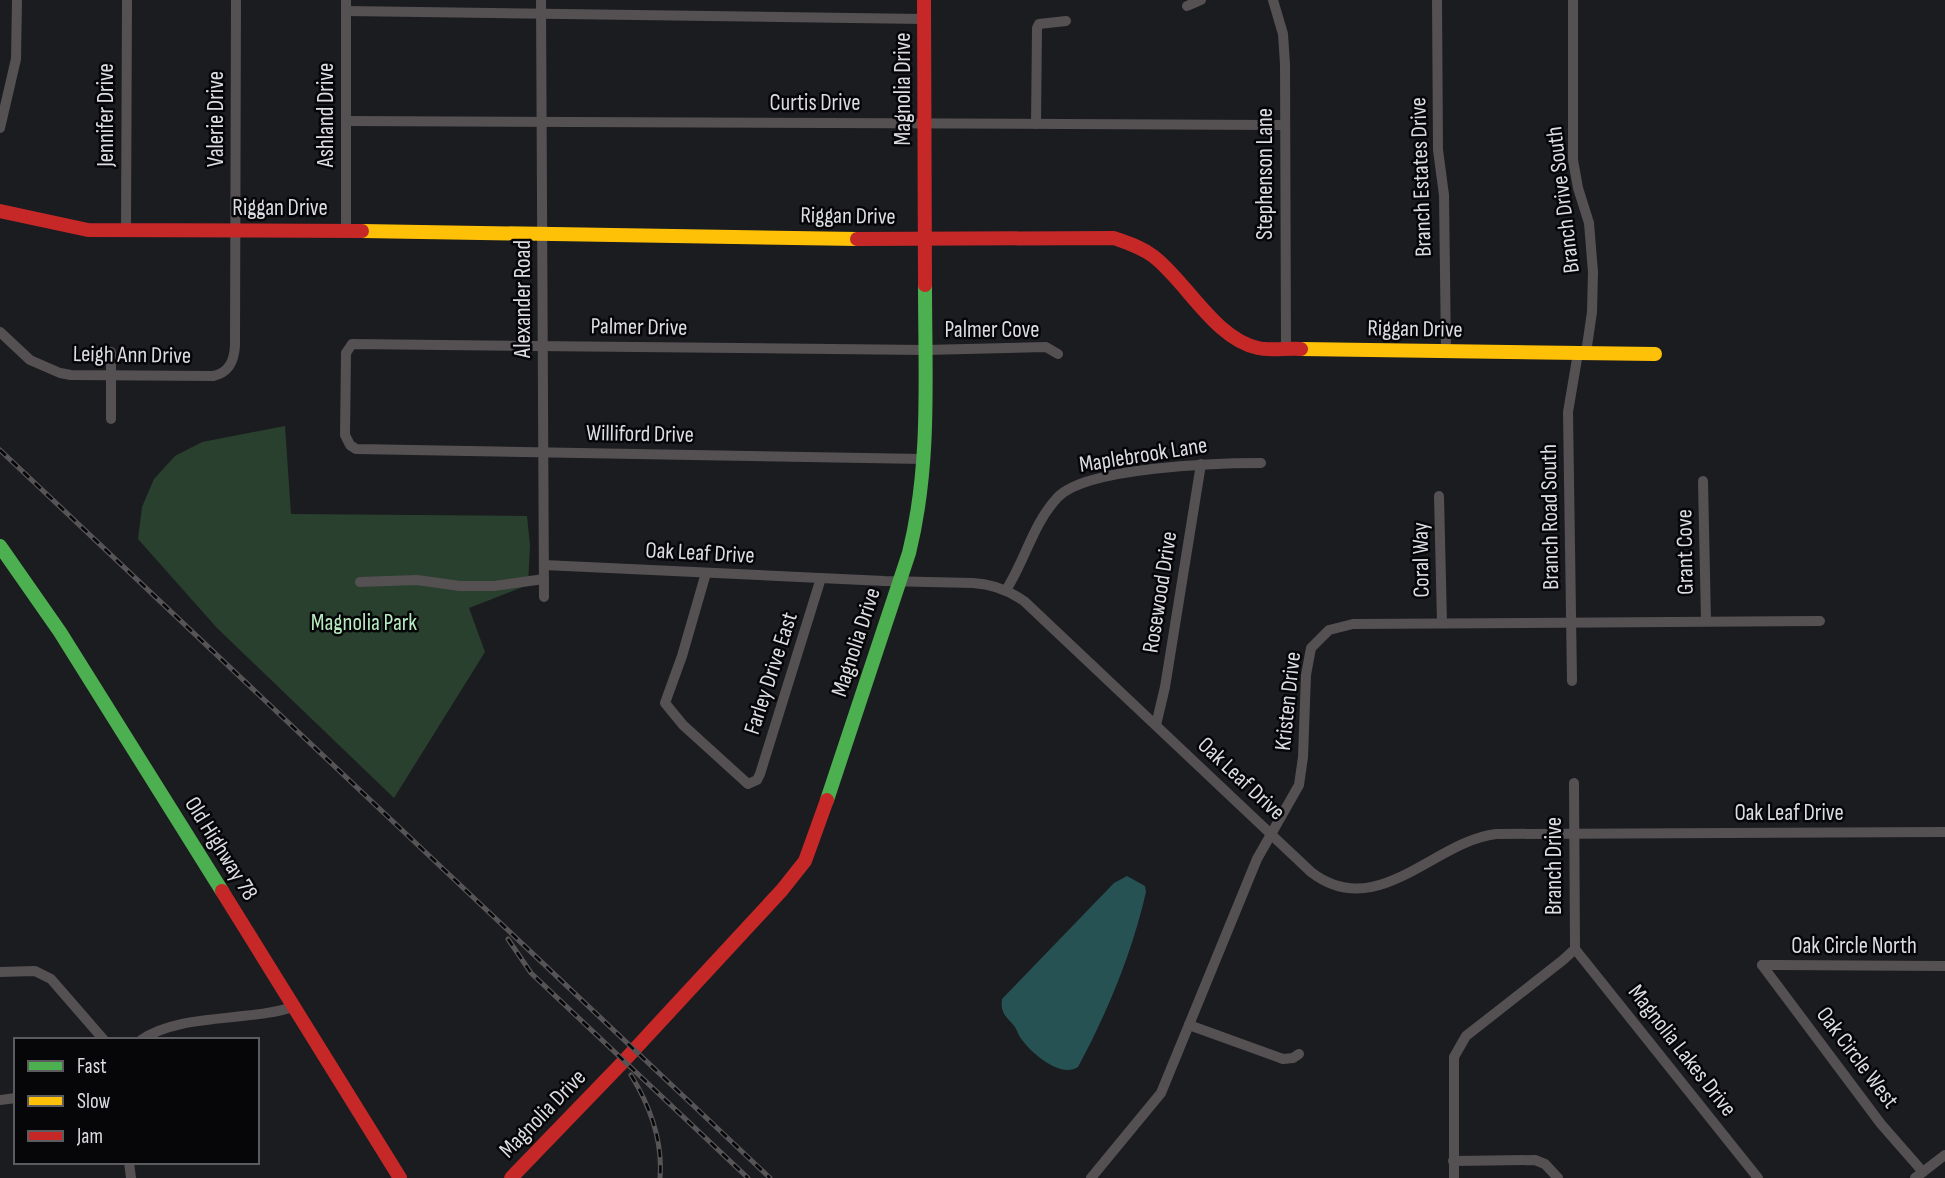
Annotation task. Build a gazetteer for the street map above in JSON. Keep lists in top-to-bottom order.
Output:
{
  "streets": {
    "street": [
      "Magnolia Drive",
      "Curtis Drive",
      "Jennifer Drive",
      "Ashland Drive",
      "Valerie Drive",
      "Stephenson Lane",
      "Branch Estates Drive",
      "Branch Drive South",
      "Riggan Drive",
      "Alexander Road",
      "Palmer Drive",
      "Palmer Cove",
      "Leigh Ann Drive",
      "Williford Drive",
      "Maplebrook Lane",
      "Branch Road South",
      "Oak Leaf Drive",
      "Grant Cove",
      "Coral Way",
      "Rosewood Drive",
      "Farley Drive East",
      "Kristen Drive",
      "Old Highway 78",
      "Branch Drive",
      "Oak Circle North",
      "Magnolia Lakes Drive",
      "Oak Circle West"
    ]
  },
  "crossings": [
    ["Magnolia Drive", "Curtis Drive"],
    ["Magnolia Drive", "Riggan Drive"],
    ["Magnolia Drive", "Palmer Drive"],
    ["Magnolia Drive", "Palmer Cove"],
    ["Magnolia Drive", "Williford Drive"],
    ["Magnolia Drive", "Oak Leaf Drive"],
    ["Curtis Drive", "Ashland Drive"],
    ["Curtis Drive", "Stephenson Lane"],
    ["Curtis Drive", "Alexander Road"],
    ["Jennifer Drive", "Riggan Drive"],
    ["Ashland Drive", "Riggan Drive"],
    ["Valerie Drive", "Riggan Drive"],
    ["Valerie Drive", "Leigh Ann Drive"],
    ["Stephenson Lane", "Riggan Drive"],
    ["Branch Estates Drive", "Riggan Drive"],
    ["Branch Drive South", "Riggan Drive"],
    ["Branch Drive South", "Branch Road South"],
    ["Riggan Drive", "Alexander Road"],
    ["Riggan Drive", "Branch Road South"],
    ["Alexander Road", "Palmer Drive"],
    ["Alexander Road", "Williford Drive"],
    ["Alexander Road", "Oak Leaf Drive"],
    ["Palmer Drive", "Palmer Cove"],
    ["Palmer Drive", "Williford Drive"],
    ["Maplebrook Lane", "Oak Leaf Drive"],
    ["Maplebrook Lane", "Rosewood Drive"],
    ["Branch Road South", "Kristen Drive"],
    ["Oak Leaf Drive", "Rosewood Drive"],
    ["Oak Leaf Drive", "Farley Drive East"],
    ["Oak Leaf Drive", "Kristen Drive"],
    ["Oak Leaf Drive", "Branch Drive"],
    ["Grant Cove", "Kristen Drive"],
    ["Coral Way", "Kristen Drive"],
    ["Branch Drive", "Magnolia Lakes Drive"],
    ["Oak Circle North", "Oak Circle West"]
  ],
  "parks": ["Magnolia Park"],
  "legend": ["Fast", "Slow", "Jam"]
}
